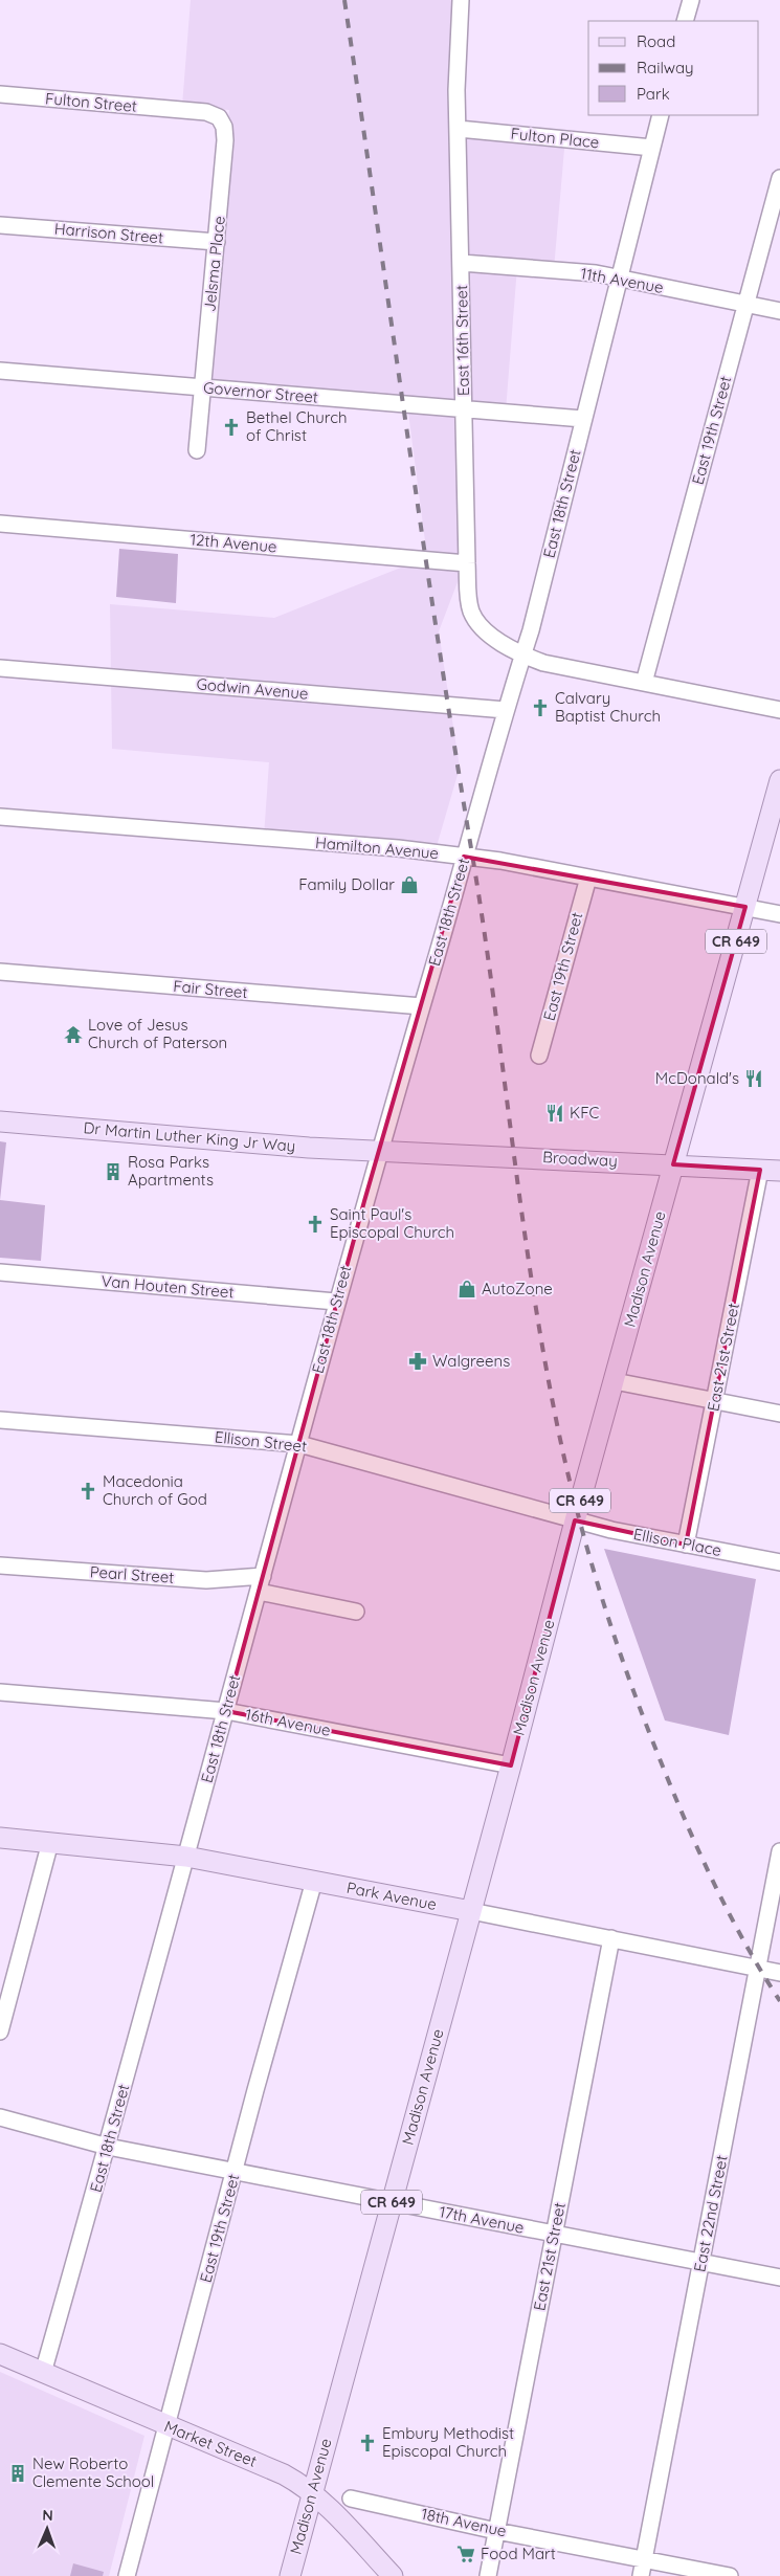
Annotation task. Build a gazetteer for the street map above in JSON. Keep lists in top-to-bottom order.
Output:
{
  "streets": {
    "main road": [
      "CR 649",
      "Dr Martin Luther King Jr Way",
      "Broadway",
      "Madison Avenue",
      "Park Avenue",
      "Market Street"
    ],
    "street": [
      "Fulton Street",
      "Fulton Place",
      "Harrison Street",
      "Jelsma Place",
      "11th Avenue",
      "East 16th Street",
      "Governor Street",
      "East 19th Street",
      "East 18th Street",
      "12th Avenue",
      "Godwin Avenue",
      "Hamilton Avenue",
      "Fair Street",
      "Van Houten Street",
      "East 21st Street",
      "Ellison Street",
      "Ellison Place",
      "Pearl Street",
      "16th Avenue",
      "East 22nd Street",
      "17th Avenue",
      "18th Avenue"
    ]
  },
  "crossings": [
    ["Fulton Street", "Jelsma Place"],
    ["Fulton Place", "East 16th Street"],
    ["Fulton Place", "East 18th Street"],
    ["Harrison Street", "Jelsma Place"],
    ["Jelsma Place", "Governor Street"],
    ["11th Avenue", "East 16th Street"],
    ["11th Avenue", "East 19th Street"],
    ["11th Avenue", "East 18th Street"],
    ["East 16th Street", "Governor Street"],
    ["East 16th Street", "East 18th Street"],
    ["East 16th Street", "12th Avenue"],
    ["Governor Street", "East 18th Street"],
    ["East 19th Street", "Hamilton Avenue"],
    ["East 19th Street", "Park Avenue"],
    ["East 19th Street", "17th Avenue"],
    ["East 19th Street", "Market Street"],
    ["East 18th Street", "Godwin Avenue"],
    ["East 18th Street", "Hamilton Avenue"],
    ["East 18th Street", "Fair Street"],
    ["East 18th Street", "Dr Martin Luther King Jr Way"],
    ["East 18th Street", "Broadway"],
    ["East 18th Street", "Van Houten Street"],
    ["East 18th Street", "Ellison Street"],
    ["East 18th Street", "Pearl Street"],
    ["East 18th Street", "16th Avenue"],
    ["East 18th Street", "Park Avenue"],
    ["East 18th Street", "17th Avenue"],
    ["East 18th Street", "Market Street"],
    ["Hamilton Avenue", "Madison Avenue"],
    ["Dr Martin Luther King Jr Way", "Broadway"],
    ["Broadway", "Madison Avenue"],
    ["Broadway", "East 21st Street"],
    ["Madison Avenue", "Ellison Street"],
    ["Madison Avenue", "Ellison Place"],
    ["Madison Avenue", "16th Avenue"],
    ["Madison Avenue", "Park Avenue"],
    ["Madison Avenue", "17th Avenue"],
    ["Madison Avenue", "Market Street"],
    ["East 21st Street", "Ellison Place"],
    ["East 21st Street", "Park Avenue"],
    ["East 21st Street", "17th Avenue"],
    ["East 21st Street", "18th Avenue"],
    ["Ellison Street", "Ellison Place"],
    ["Park Avenue", "East 22nd Street"],
    ["East 22nd Street", "17th Avenue"],
    ["East 22nd Street", "18th Avenue"]
  ],
  "places": {
    "church": [
      "Bethel Church of Christ",
      "Calvary Baptist Church",
      "Saint Paul's Episcopal Church",
      "Macedonia Church of God",
      "Embury Methodist Episcopal Church"
    ],
    "shop": ["Family Dollar", "AutoZone"],
    "temple": ["Love of Jesus Church of Paterson"],
    "restaurant": ["McDonald's", "KFC"],
    "building": ["Rosa Parks Apartments", "New Roberto Clemente School"],
    "pharmacy": ["Walgreens"],
    "supermarket": ["Food Mart"]
  },
  "legend": ["Road", "Railway", "Park"],
  "north": "top"
}
